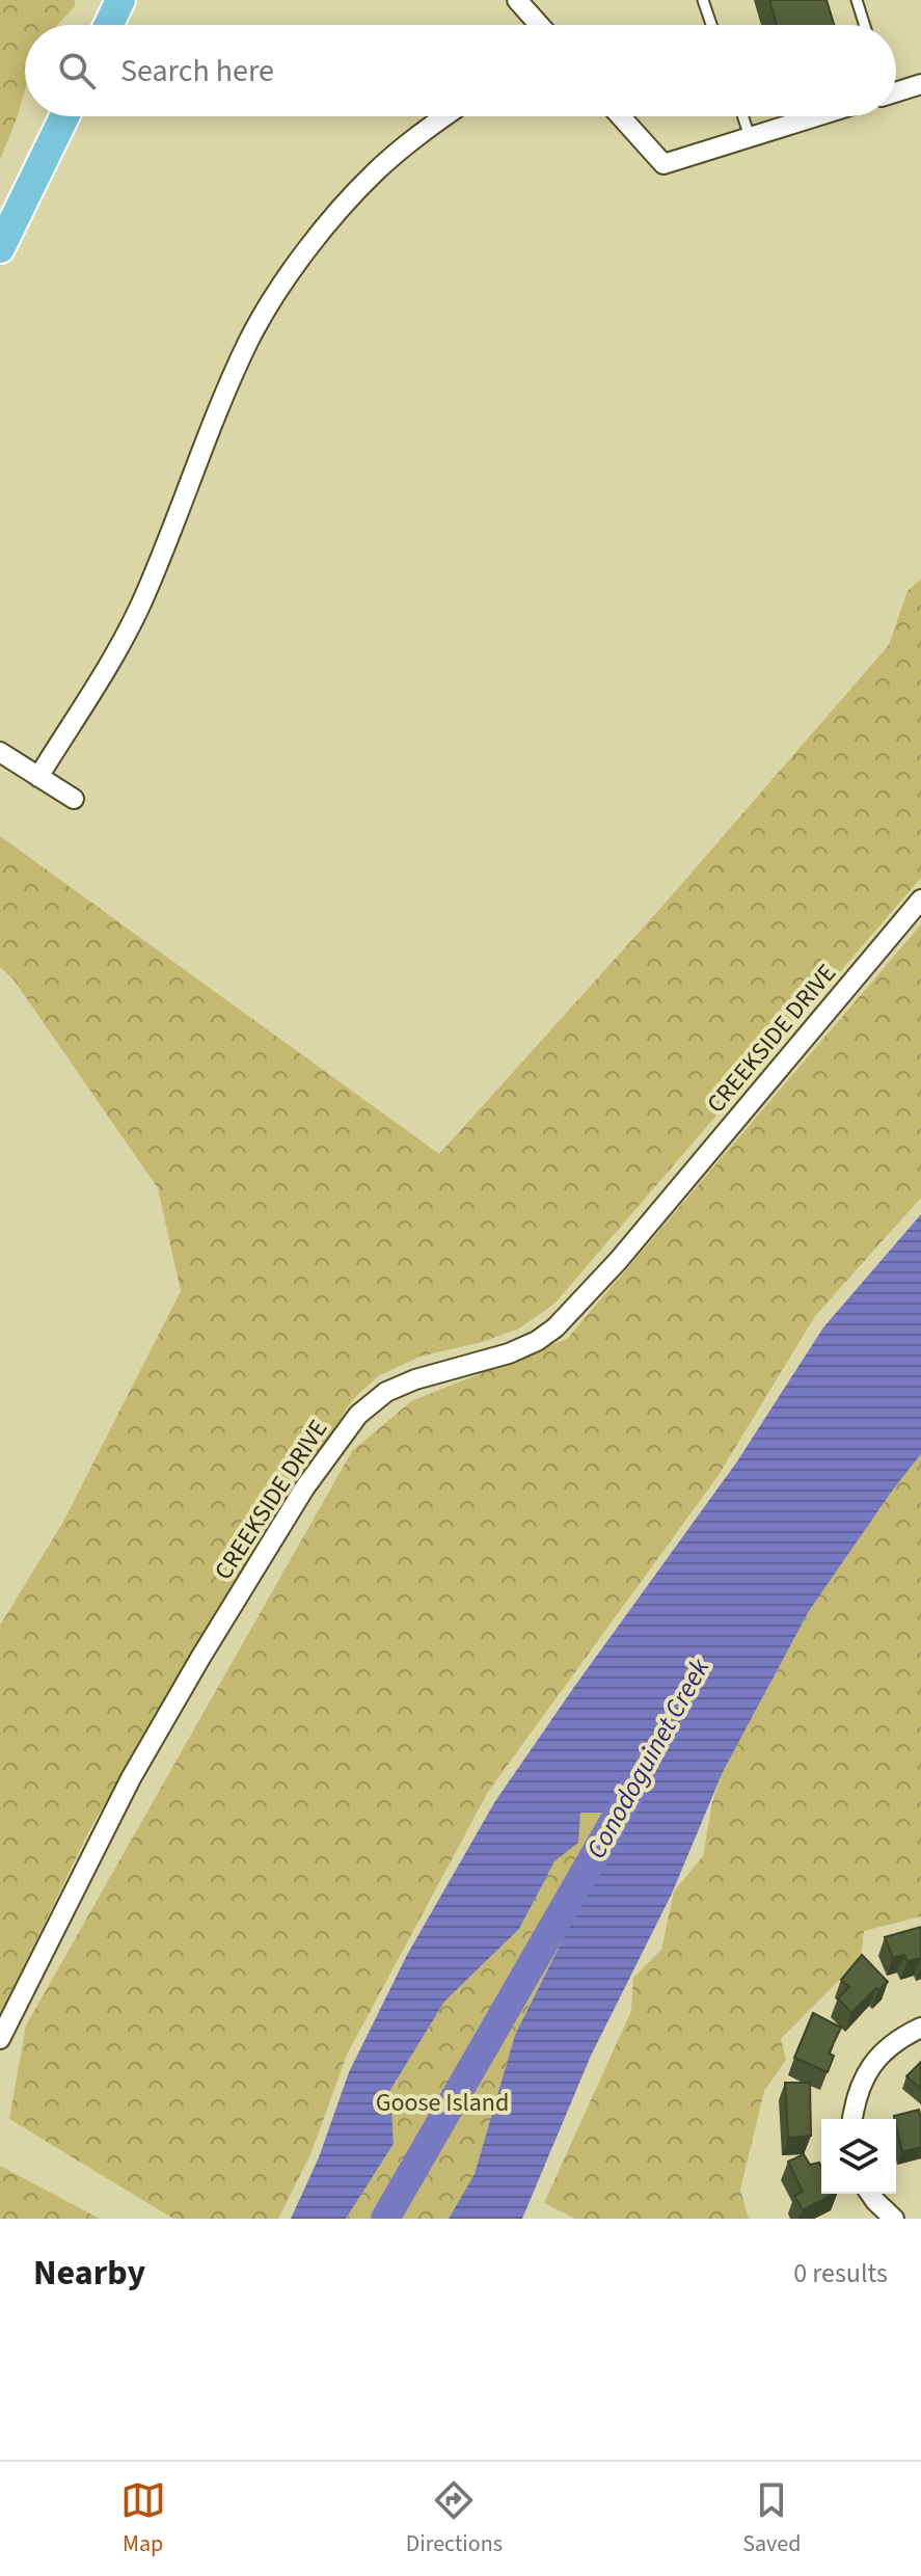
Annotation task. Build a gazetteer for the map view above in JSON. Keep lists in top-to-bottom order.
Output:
{
  "streets": {
    "street": ["CREEKSIDE DRIVE"]
  },
  "water": ["Conodoguinet Creek"],
  "parks": ["Goose Island"],
  "page": {
    "search": "Search here",
    "heading": ["Nearby", "0 results"],
    "nav": ["Map", "Directions", "Saved"]
  }
}
